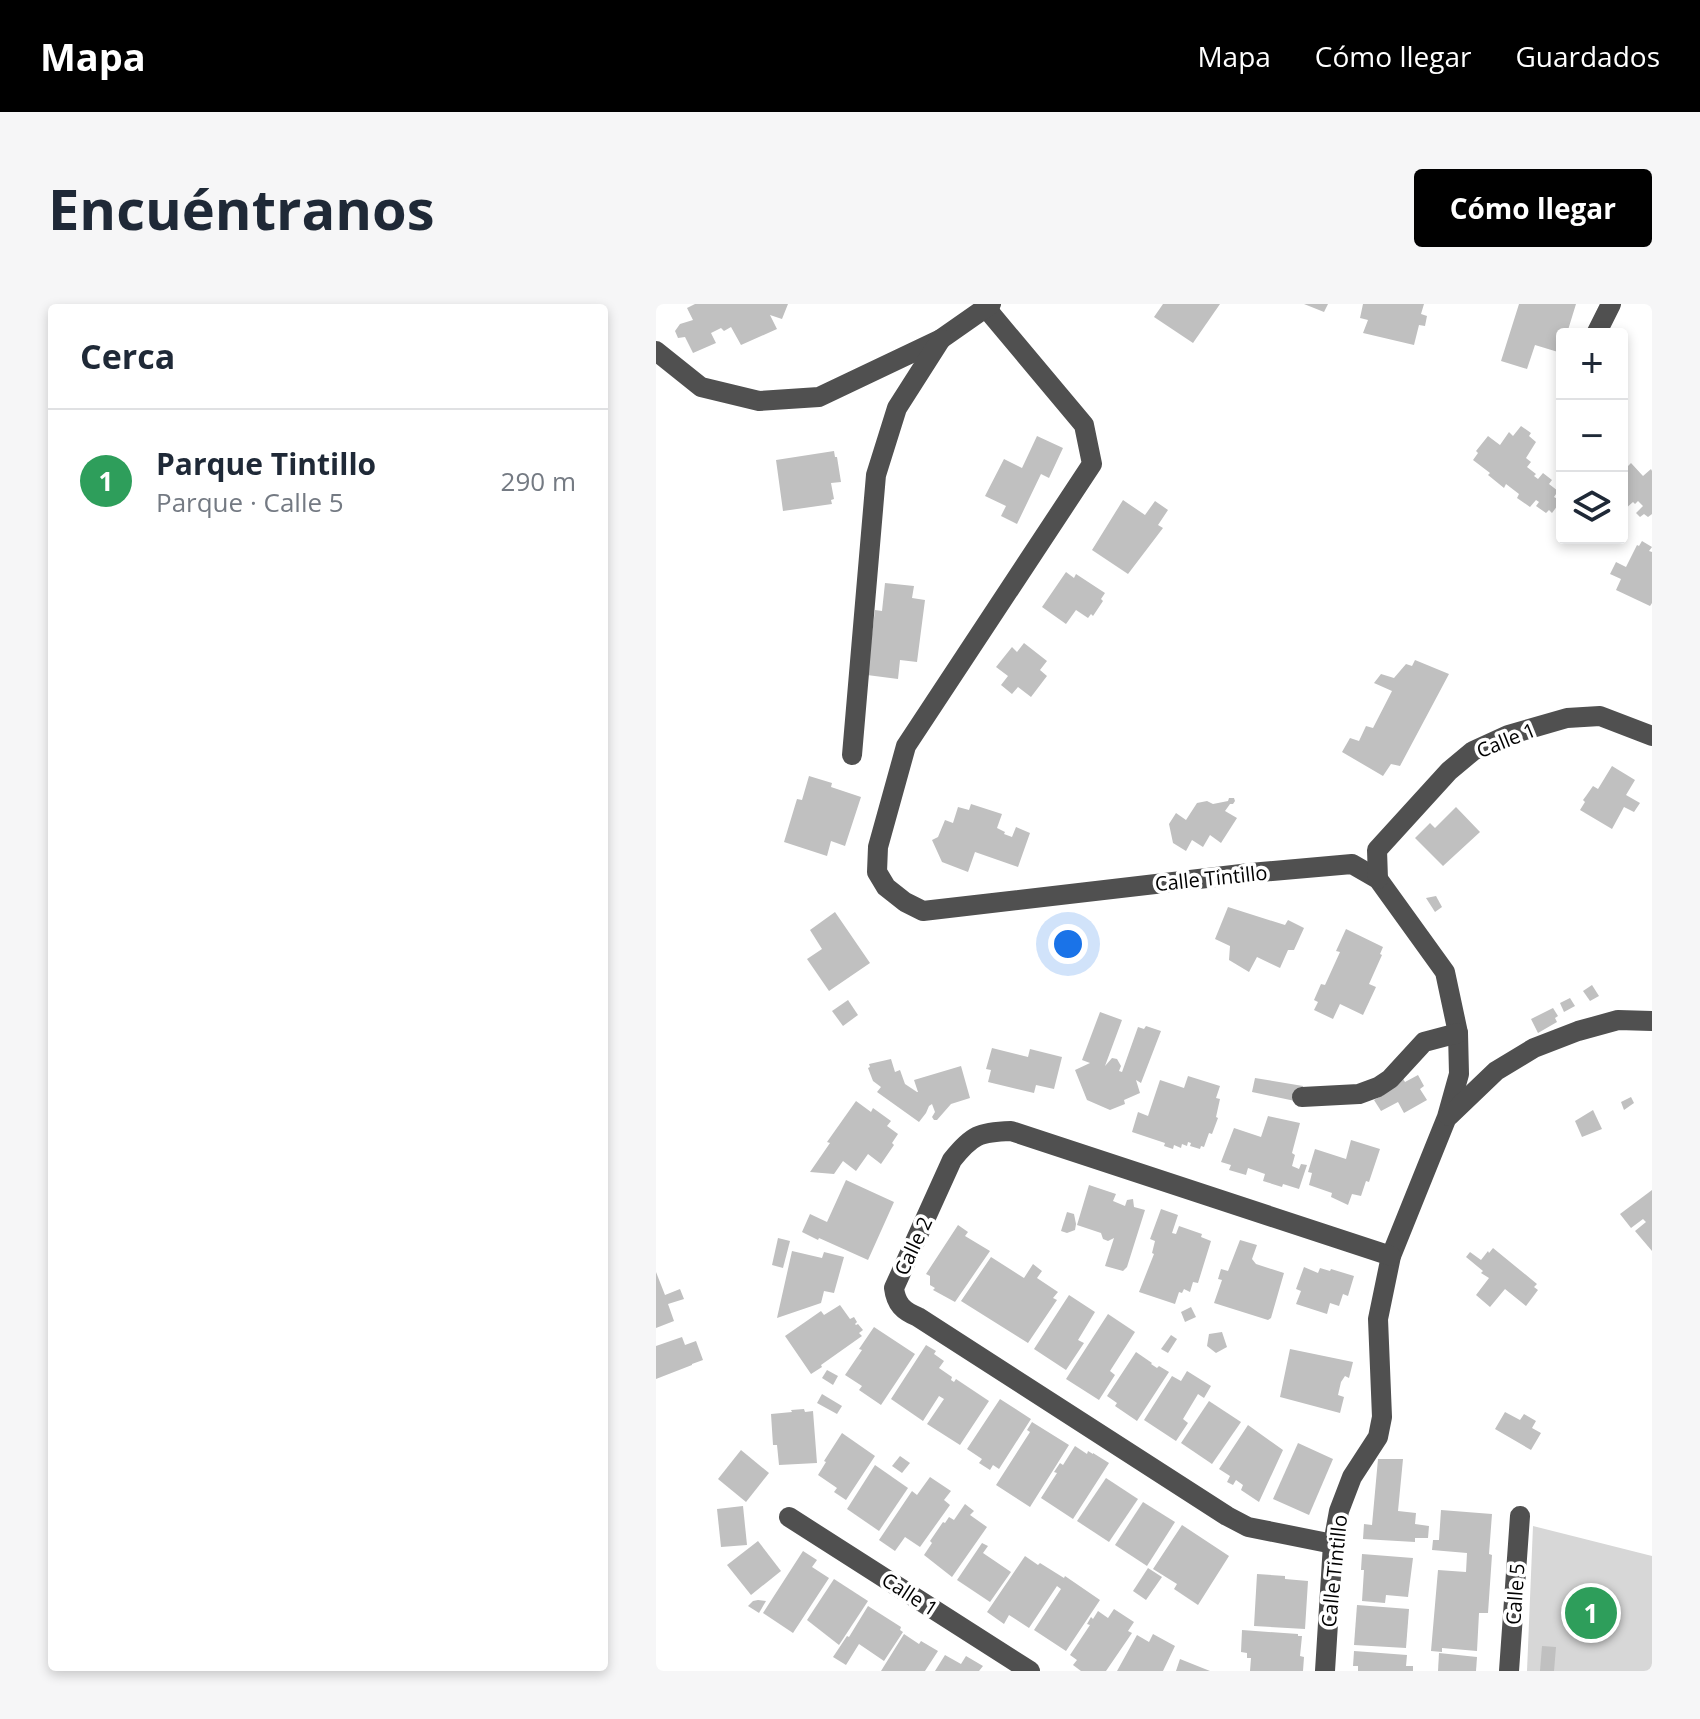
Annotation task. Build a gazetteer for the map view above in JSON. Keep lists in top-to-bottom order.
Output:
{
  "streets": {
    "street": [
      "Calle 1",
      "Calle Tintillo",
      "Calle 2",
      "Calle 5"
    ]
  },
  "crossings": [
    ["Calle 1", "Calle Tintillo"],
    ["Calle Tintillo", "Calle 2"]
  ],
  "page": {
    "header": "Mapa",
    "nav": ["Mapa", "Cómo llegar", "Guardados"],
    "buttons": "Cómo llegar",
    "title": "Encuéntranos",
    "heading": "Cerca",
    "map_buttons": ["+", "−"],
    "list": [
      {
        "mark": "1",
        "name": "Parque Tintillo",
        "note": "Parque · Calle 5",
        "value": "290 m"
      }
    ],
    "pins": "1"
  }
}
